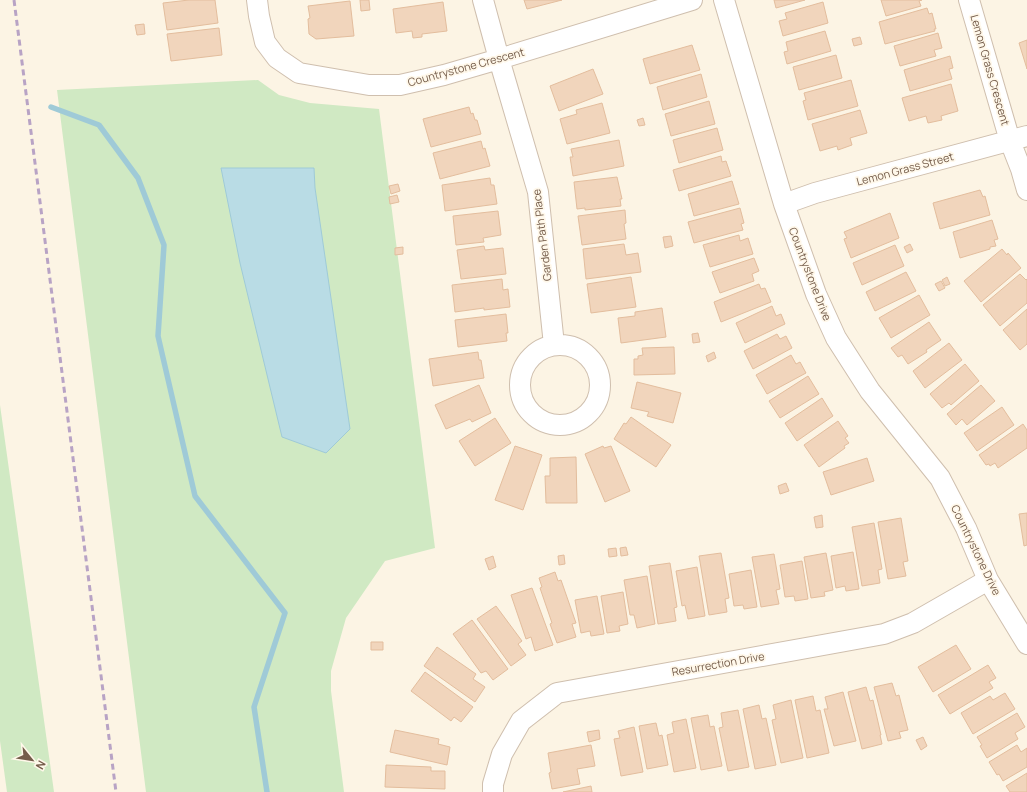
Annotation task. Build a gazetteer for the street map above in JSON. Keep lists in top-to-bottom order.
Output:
{
  "streets": {
    "street": [
      "Countrystone Crescent",
      "Lemon Grass Crescent",
      "Lemon Grass Street",
      "Garden Path Place",
      "Countrystone Drive",
      "Resurrection Drive"
    ]
  },
  "crossings": [
    ["Countrystone Crescent", "Garden Path Place"],
    ["Lemon Grass Crescent", "Lemon Grass Street"],
    ["Lemon Grass Street", "Countrystone Drive"],
    ["Countrystone Drive", "Resurrection Drive"]
  ],
  "north": "bottom right"
}
